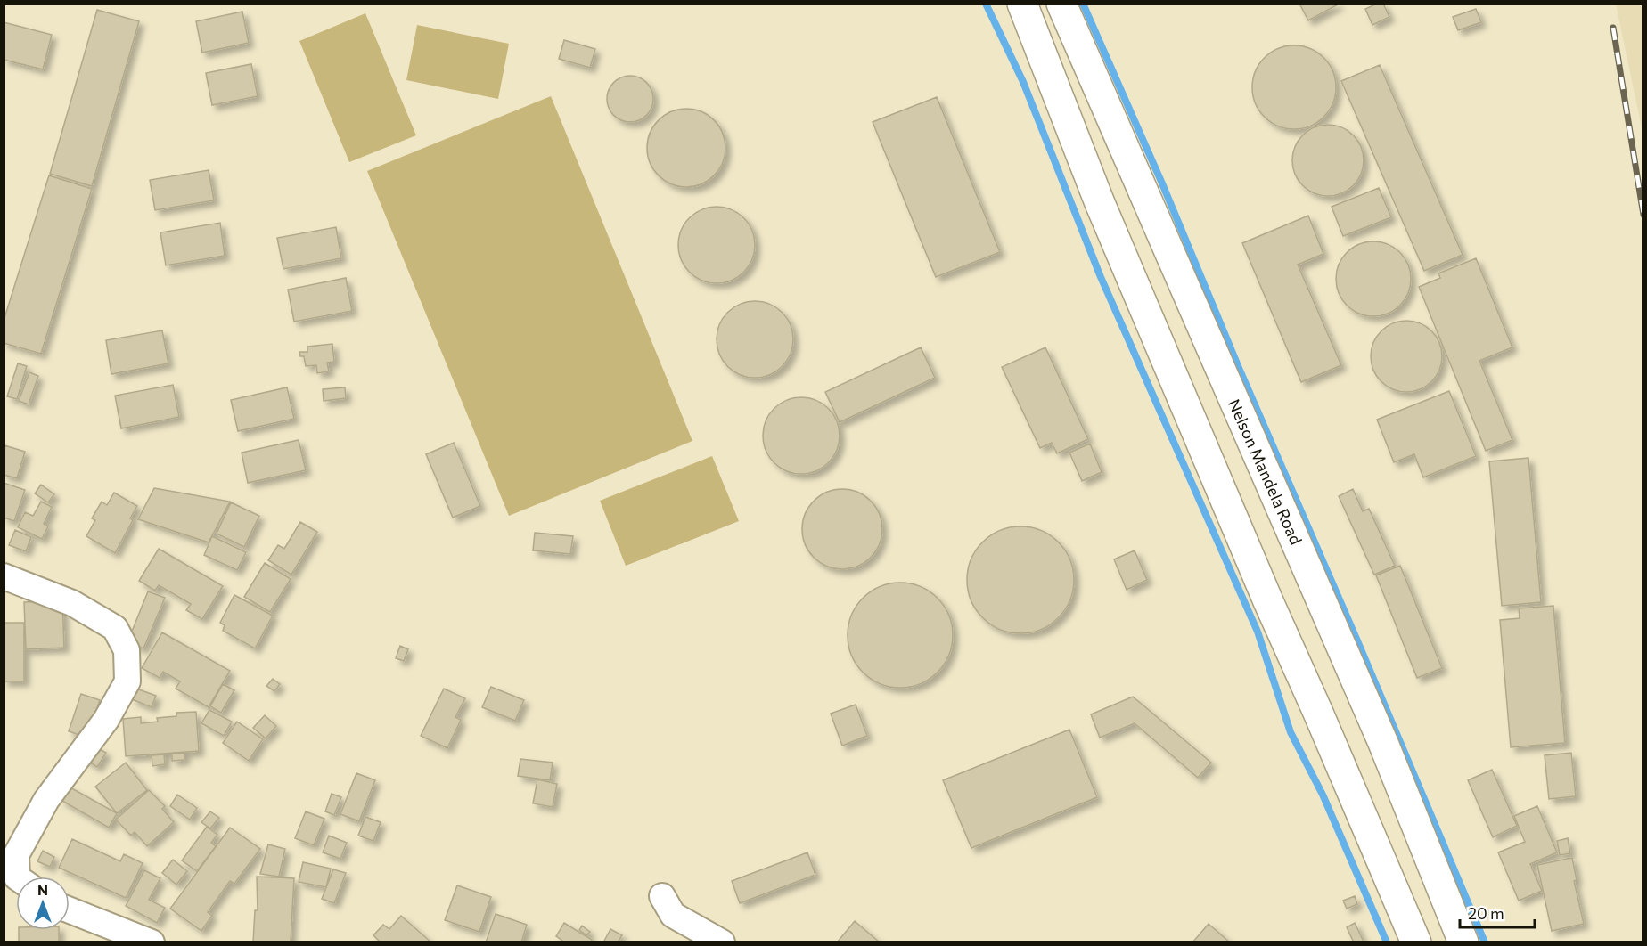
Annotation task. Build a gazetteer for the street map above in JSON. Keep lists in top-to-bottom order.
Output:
{
  "streets": {
    "main road": ["Nelson Mandela Road"]
  },
  "scale_bar": "20 m",
  "north": "top"
}
